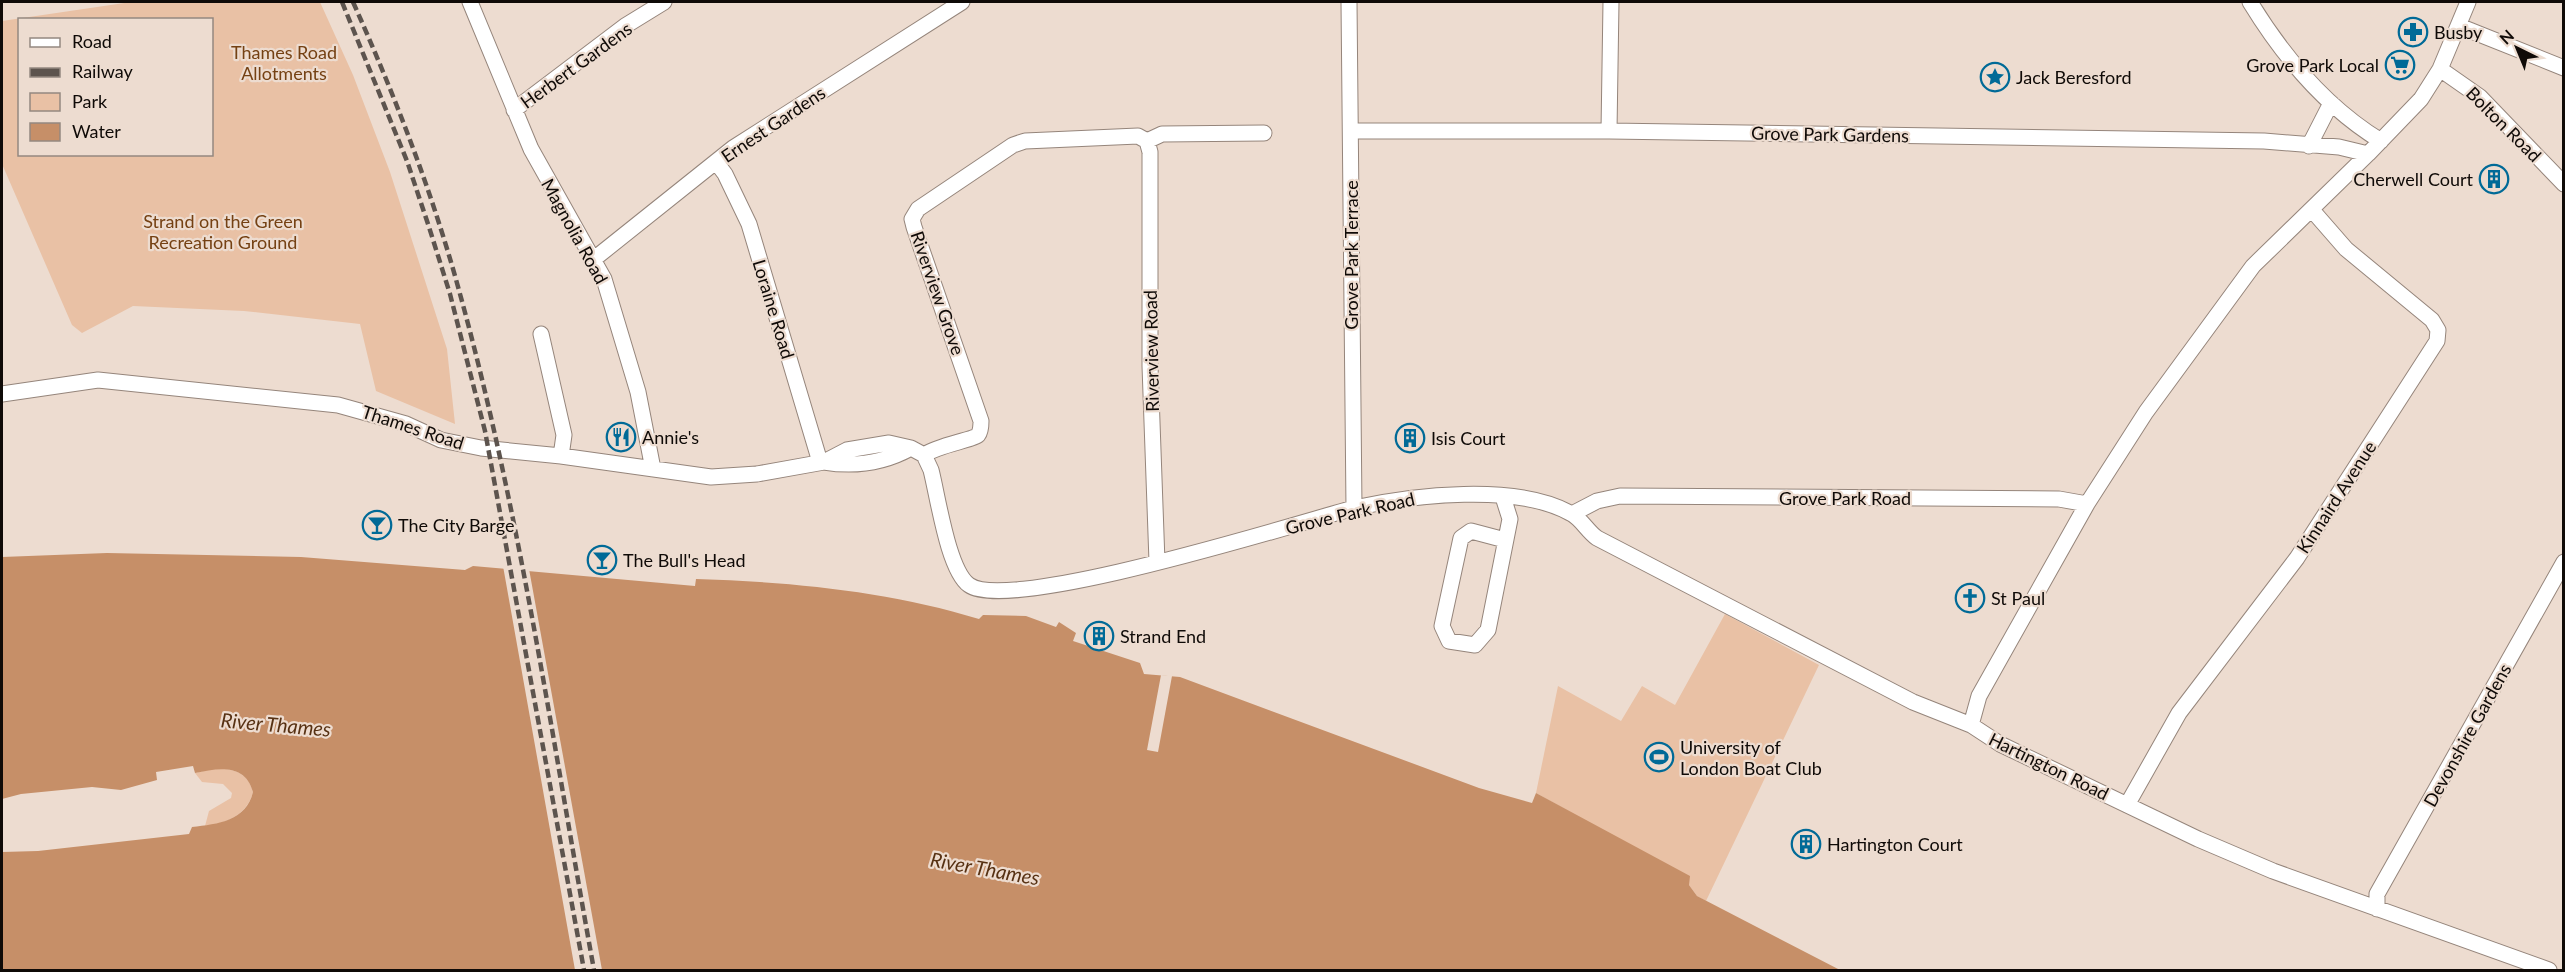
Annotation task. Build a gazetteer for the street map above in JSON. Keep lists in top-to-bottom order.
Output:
{
  "streets": {
    "street": [
      "Herbert Gardens",
      "Ernest Gardens",
      "Bolton Road",
      "Grove Park Gardens",
      "Magnolia Road",
      "Grove Park Terrace",
      "Riverview Grove",
      "Loraine Road",
      "Riverview Road",
      "Thames Road",
      "Kinnaird Avenue",
      "Grove Park Road",
      "Devonshire Gardens",
      "Hartington Road"
    ]
  },
  "crossings": [
    ["Herbert Gardens", "Magnolia Road"],
    ["Ernest Gardens", "Magnolia Road"],
    ["Ernest Gardens", "Loraine Road"],
    ["Grove Park Gardens", "Grove Park Terrace"],
    ["Magnolia Road", "Thames Road"],
    ["Grove Park Terrace", "Grove Park Road"],
    ["Riverview Grove", "Riverview Road"],
    ["Riverview Grove", "Thames Road"],
    ["Riverview Grove", "Grove Park Road"],
    ["Loraine Road", "Thames Road"],
    ["Riverview Road", "Grove Park Road"],
    ["Thames Road", "Grove Park Road"],
    ["Kinnaird Avenue", "Hartington Road"],
    ["Grove Park Road", "Hartington Road"],
    ["Devonshire Gardens", "Hartington Road"]
  ],
  "water": ["River Thames"],
  "parks": ["Thames Road Allotments", "Strand on the Green Recreation Ground"],
  "places": {
    "pharmacy": ["Busby"],
    "supermarket": ["Grove Park Local"],
    "place": ["Jack Beresford"],
    "building": [
      "Cherwell Court",
      "Isis Court",
      "Strand End",
      "Hartington Court"
    ],
    "restaurant": ["Annie's"],
    "bar": ["The City Barge", "The Bull's Head"],
    "church": ["St Paul"],
    "sports": ["University of London Boat Club"]
  },
  "legend": [
    "Road",
    "Railway",
    "Park",
    "Water"
  ],
  "north": "top left"
}
